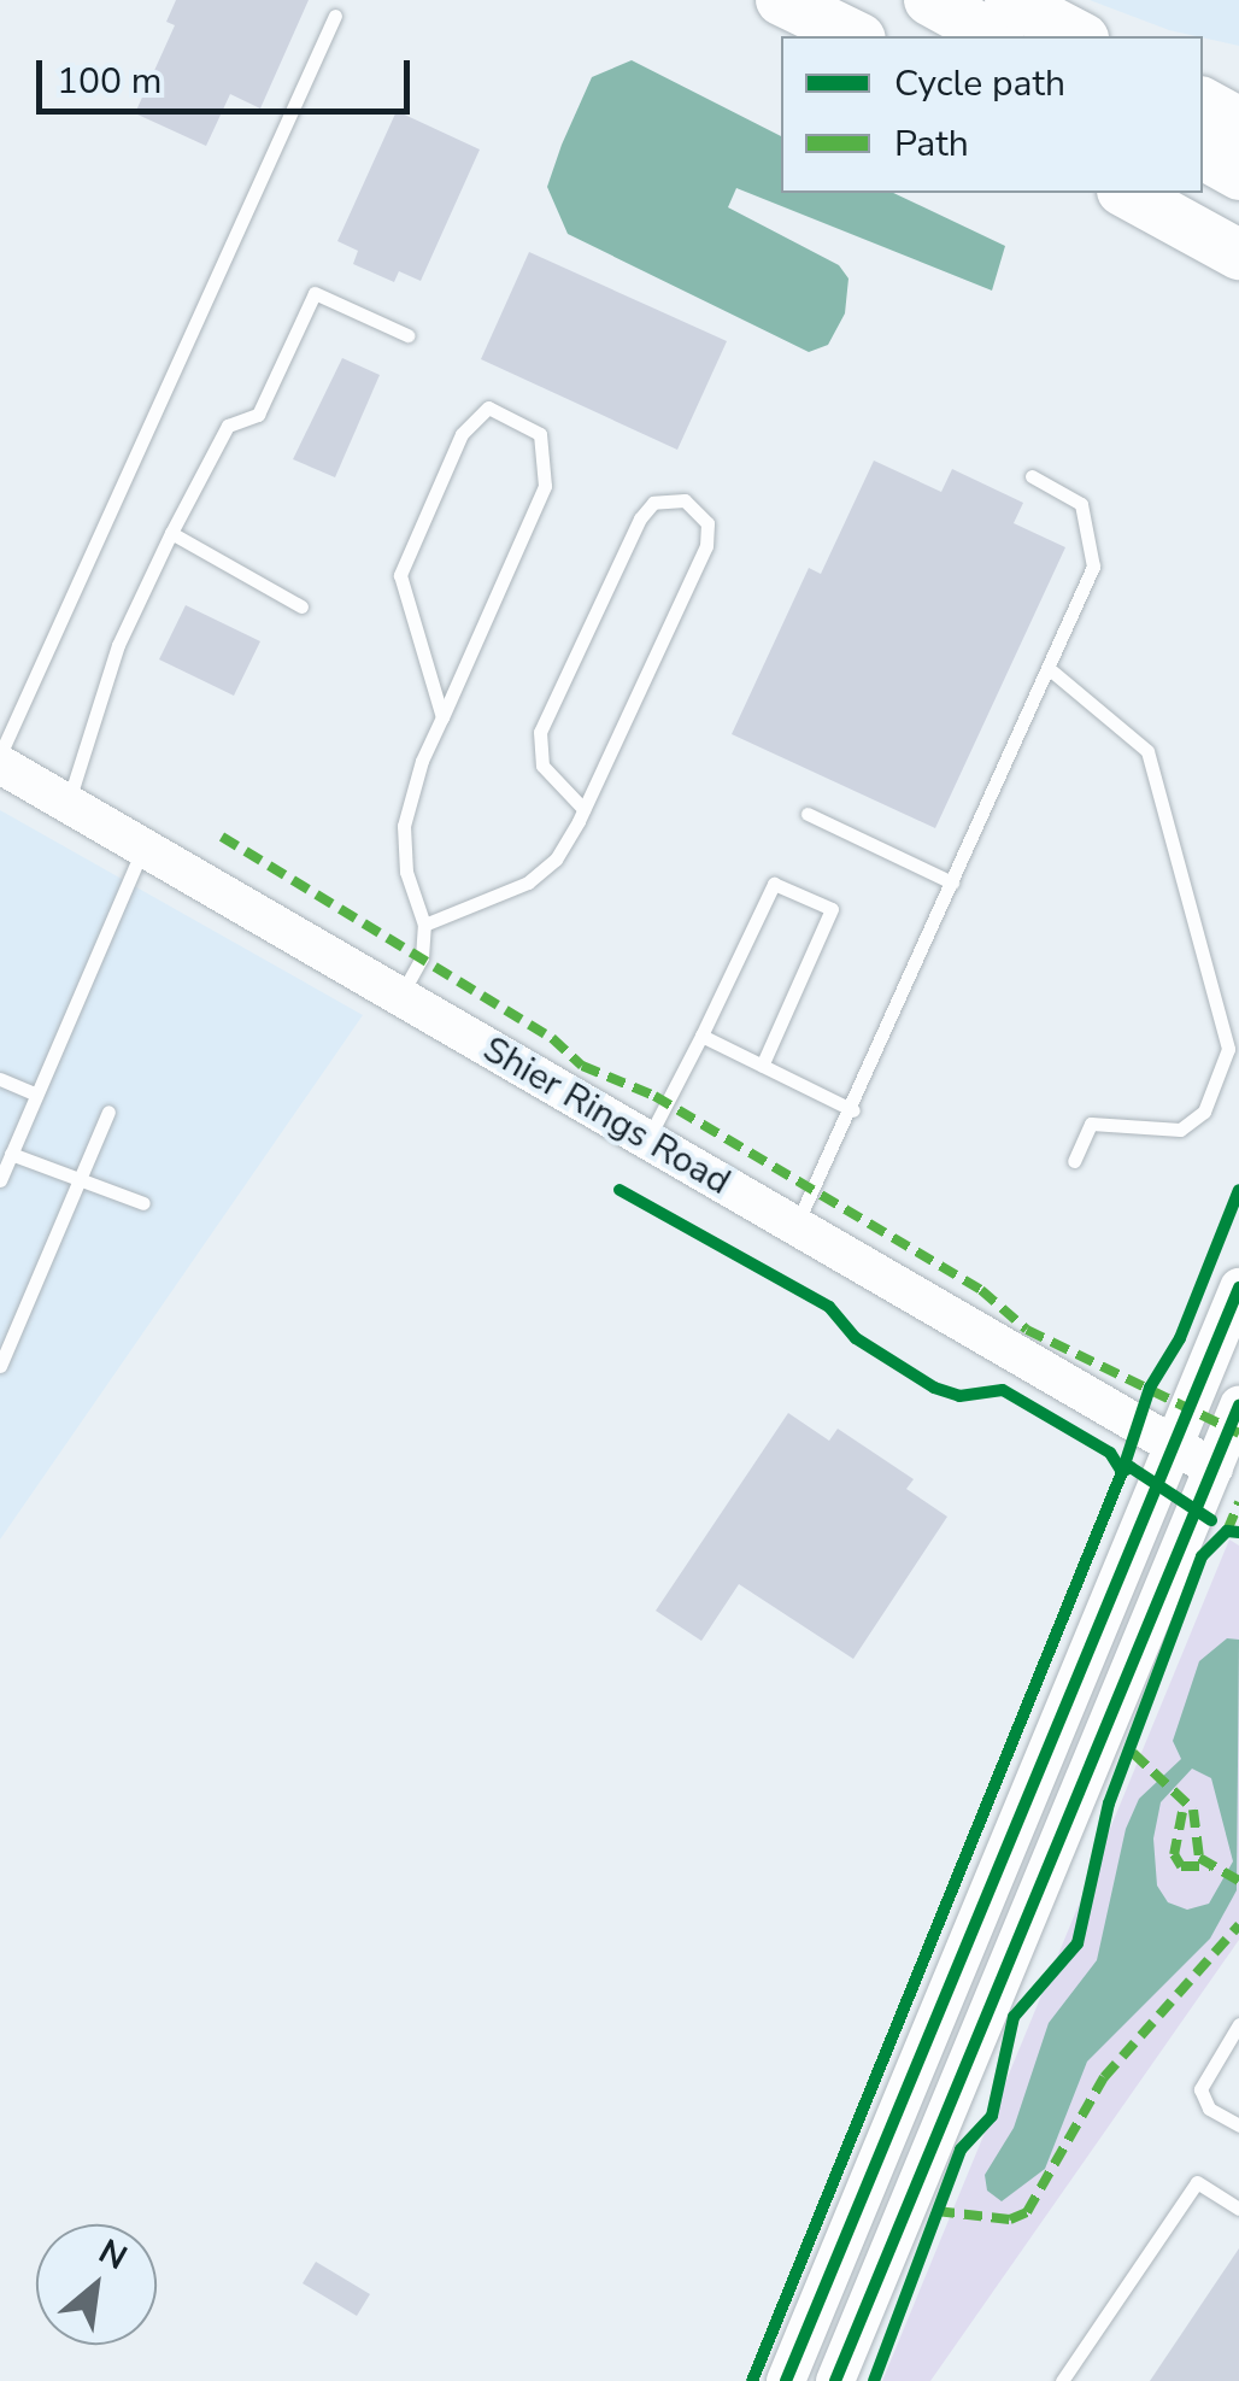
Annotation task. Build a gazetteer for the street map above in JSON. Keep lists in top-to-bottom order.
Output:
{
  "streets": {
    "main road": ["Shier Rings Road"]
  },
  "legend": ["Cycle path", "Path"],
  "scale_bar": "100 m",
  "north": "top right"
}
